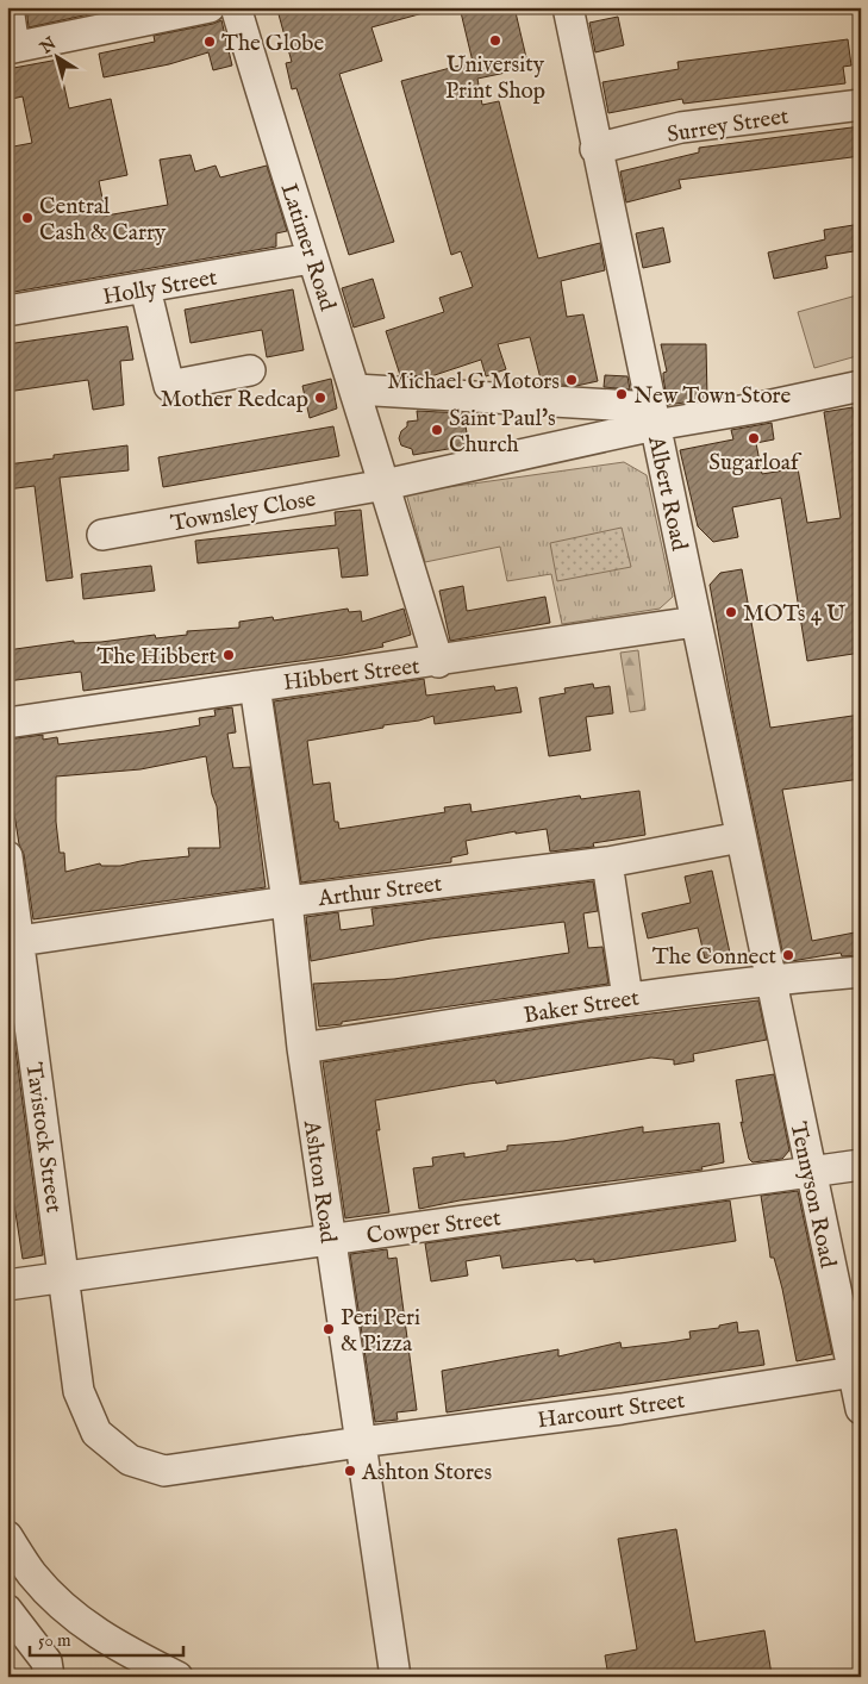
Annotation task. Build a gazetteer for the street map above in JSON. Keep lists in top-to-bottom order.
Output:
{
  "streets": {
    "street": [
      "Surrey Street",
      "Latimer Road",
      "Holly Street",
      "Albert Road",
      "Townsley Close",
      "Hibbert Street",
      "Arthur Street",
      "Baker Street",
      "Tavistock Street",
      "Ashton Road",
      "Tennyson Road",
      "Cowper Street",
      "Harcourt Street"
    ]
  },
  "crossings": [
    ["Surrey Street", "Albert Road"],
    ["Latimer Road", "Holly Street"],
    ["Latimer Road", "Townsley Close"],
    ["Latimer Road", "Hibbert Street"],
    ["Albert Road", "Townsley Close"],
    ["Albert Road", "Hibbert Street"],
    ["Albert Road", "Arthur Street"],
    ["Albert Road", "Baker Street"],
    ["Albert Road", "Tennyson Road"],
    ["Hibbert Street", "Ashton Road"],
    ["Arthur Street", "Tavistock Street"],
    ["Arthur Street", "Ashton Road"],
    ["Baker Street", "Ashton Road"],
    ["Baker Street", "Tennyson Road"],
    ["Tavistock Street", "Ashton Road"],
    ["Tavistock Street", "Cowper Street"],
    ["Tavistock Street", "Harcourt Street"],
    ["Ashton Road", "Cowper Street"],
    ["Ashton Road", "Harcourt Street"],
    ["Tennyson Road", "Cowper Street"],
    ["Tennyson Road", "Harcourt Street"]
  ],
  "places": [
    "University Print Shop",
    "The Globe",
    "Central Cash & Carry",
    "Michael G Motors",
    "New Town Store",
    "Mother Redcap",
    "Saint Paul's Church",
    "Sugarloaf",
    "MOTs 4 U",
    "The Hibbert",
    "The Connect",
    "Peri Peri & Pizza",
    "Ashton Stores"
  ],
  "scale_bar": "50 m",
  "north": "top left"
}
